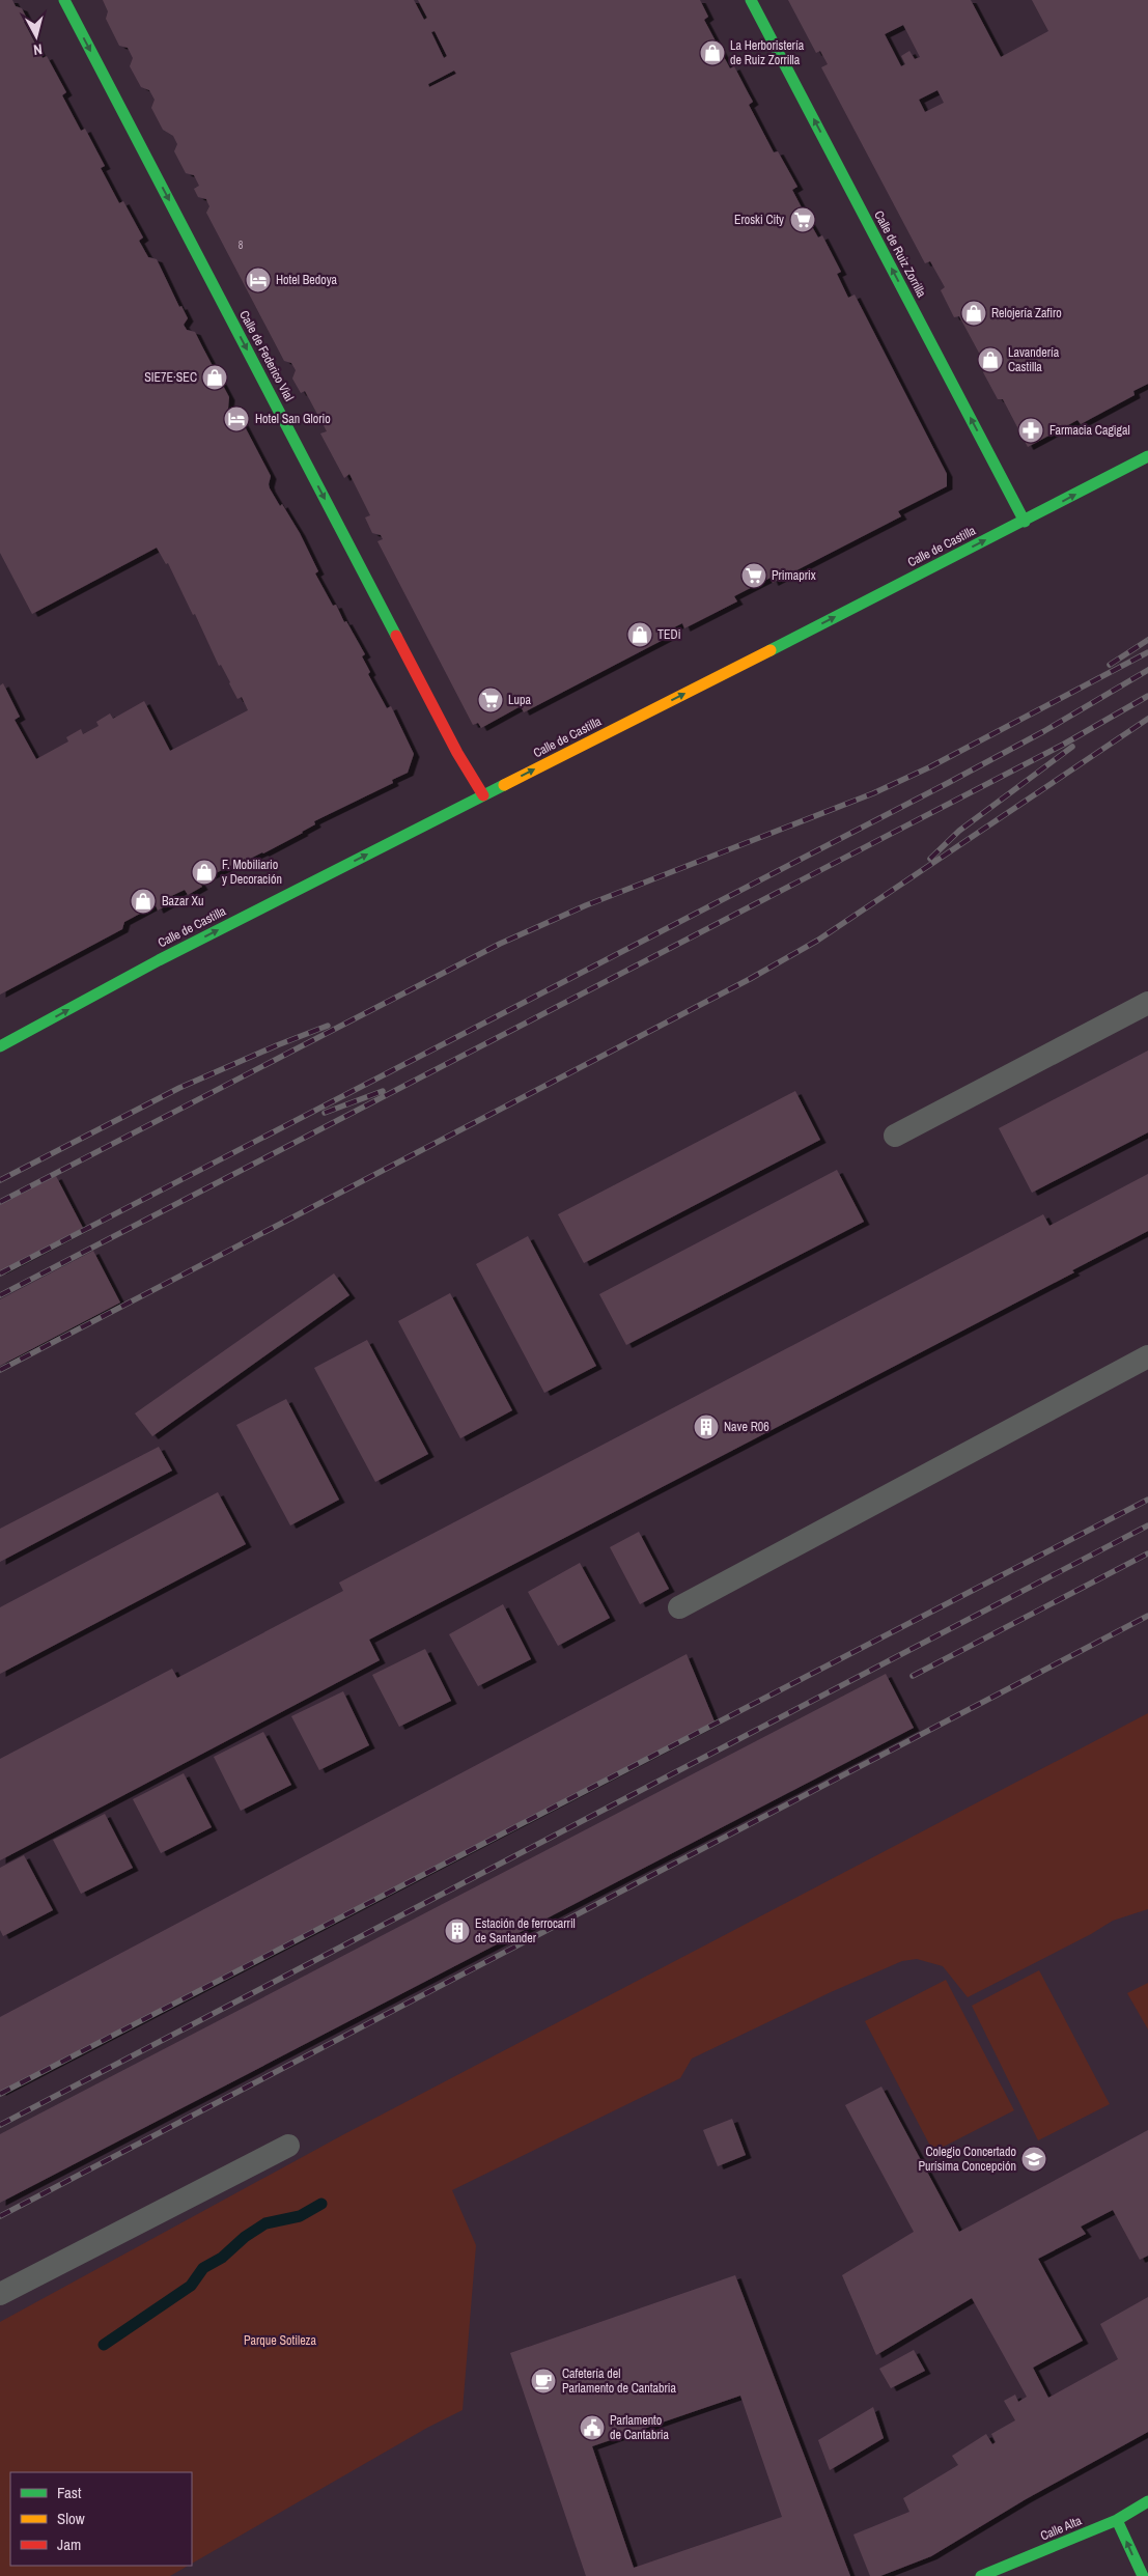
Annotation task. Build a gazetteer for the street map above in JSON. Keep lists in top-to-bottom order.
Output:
{
  "streets": {
    "street": [
      "Calle de Ruiz Zorrilla",
      "Calle de Federico Vial",
      "Calle de Castilla",
      "Calle Alta"
    ]
  },
  "crossings": [
    ["Calle de Ruiz Zorrilla", "Calle de Castilla"],
    ["Calle de Federico Vial", "Calle de Castilla"]
  ],
  "one_way": ["Calle de Ruiz Zorrilla", "Calle de Federico Vial", "Calle de Castilla"],
  "parks": ["Parque Sotileza"],
  "places": {
    "shop": [
      "La Herboristería de Ruiz Zorrilla",
      "Relojería Zafiro",
      "Lavandería Castilla",
      "SIE7E·SEC",
      "TEDi",
      "F. Mobiliario y Decoración",
      "Bazar Xu"
    ],
    "supermarket": ["Eroski City", "Primaprix", "Lupa"],
    "hotel": ["Hotel Bedoya", "Hotel San Glorio"],
    "pharmacy": ["Farmacia Cagigal"],
    "building": ["Nave R06", "Estación de ferrocarril de Santander"],
    "school or university": ["Colegio Concertado Purísima Concepción"],
    "cafe": ["Cafetería del Parlamento de Cantabria"],
    "public building": ["Parlamento de Cantabria"]
  },
  "house_numbers": ["8"],
  "legend": ["Fast", "Slow", "Jam"],
  "north": "bottom"
}
